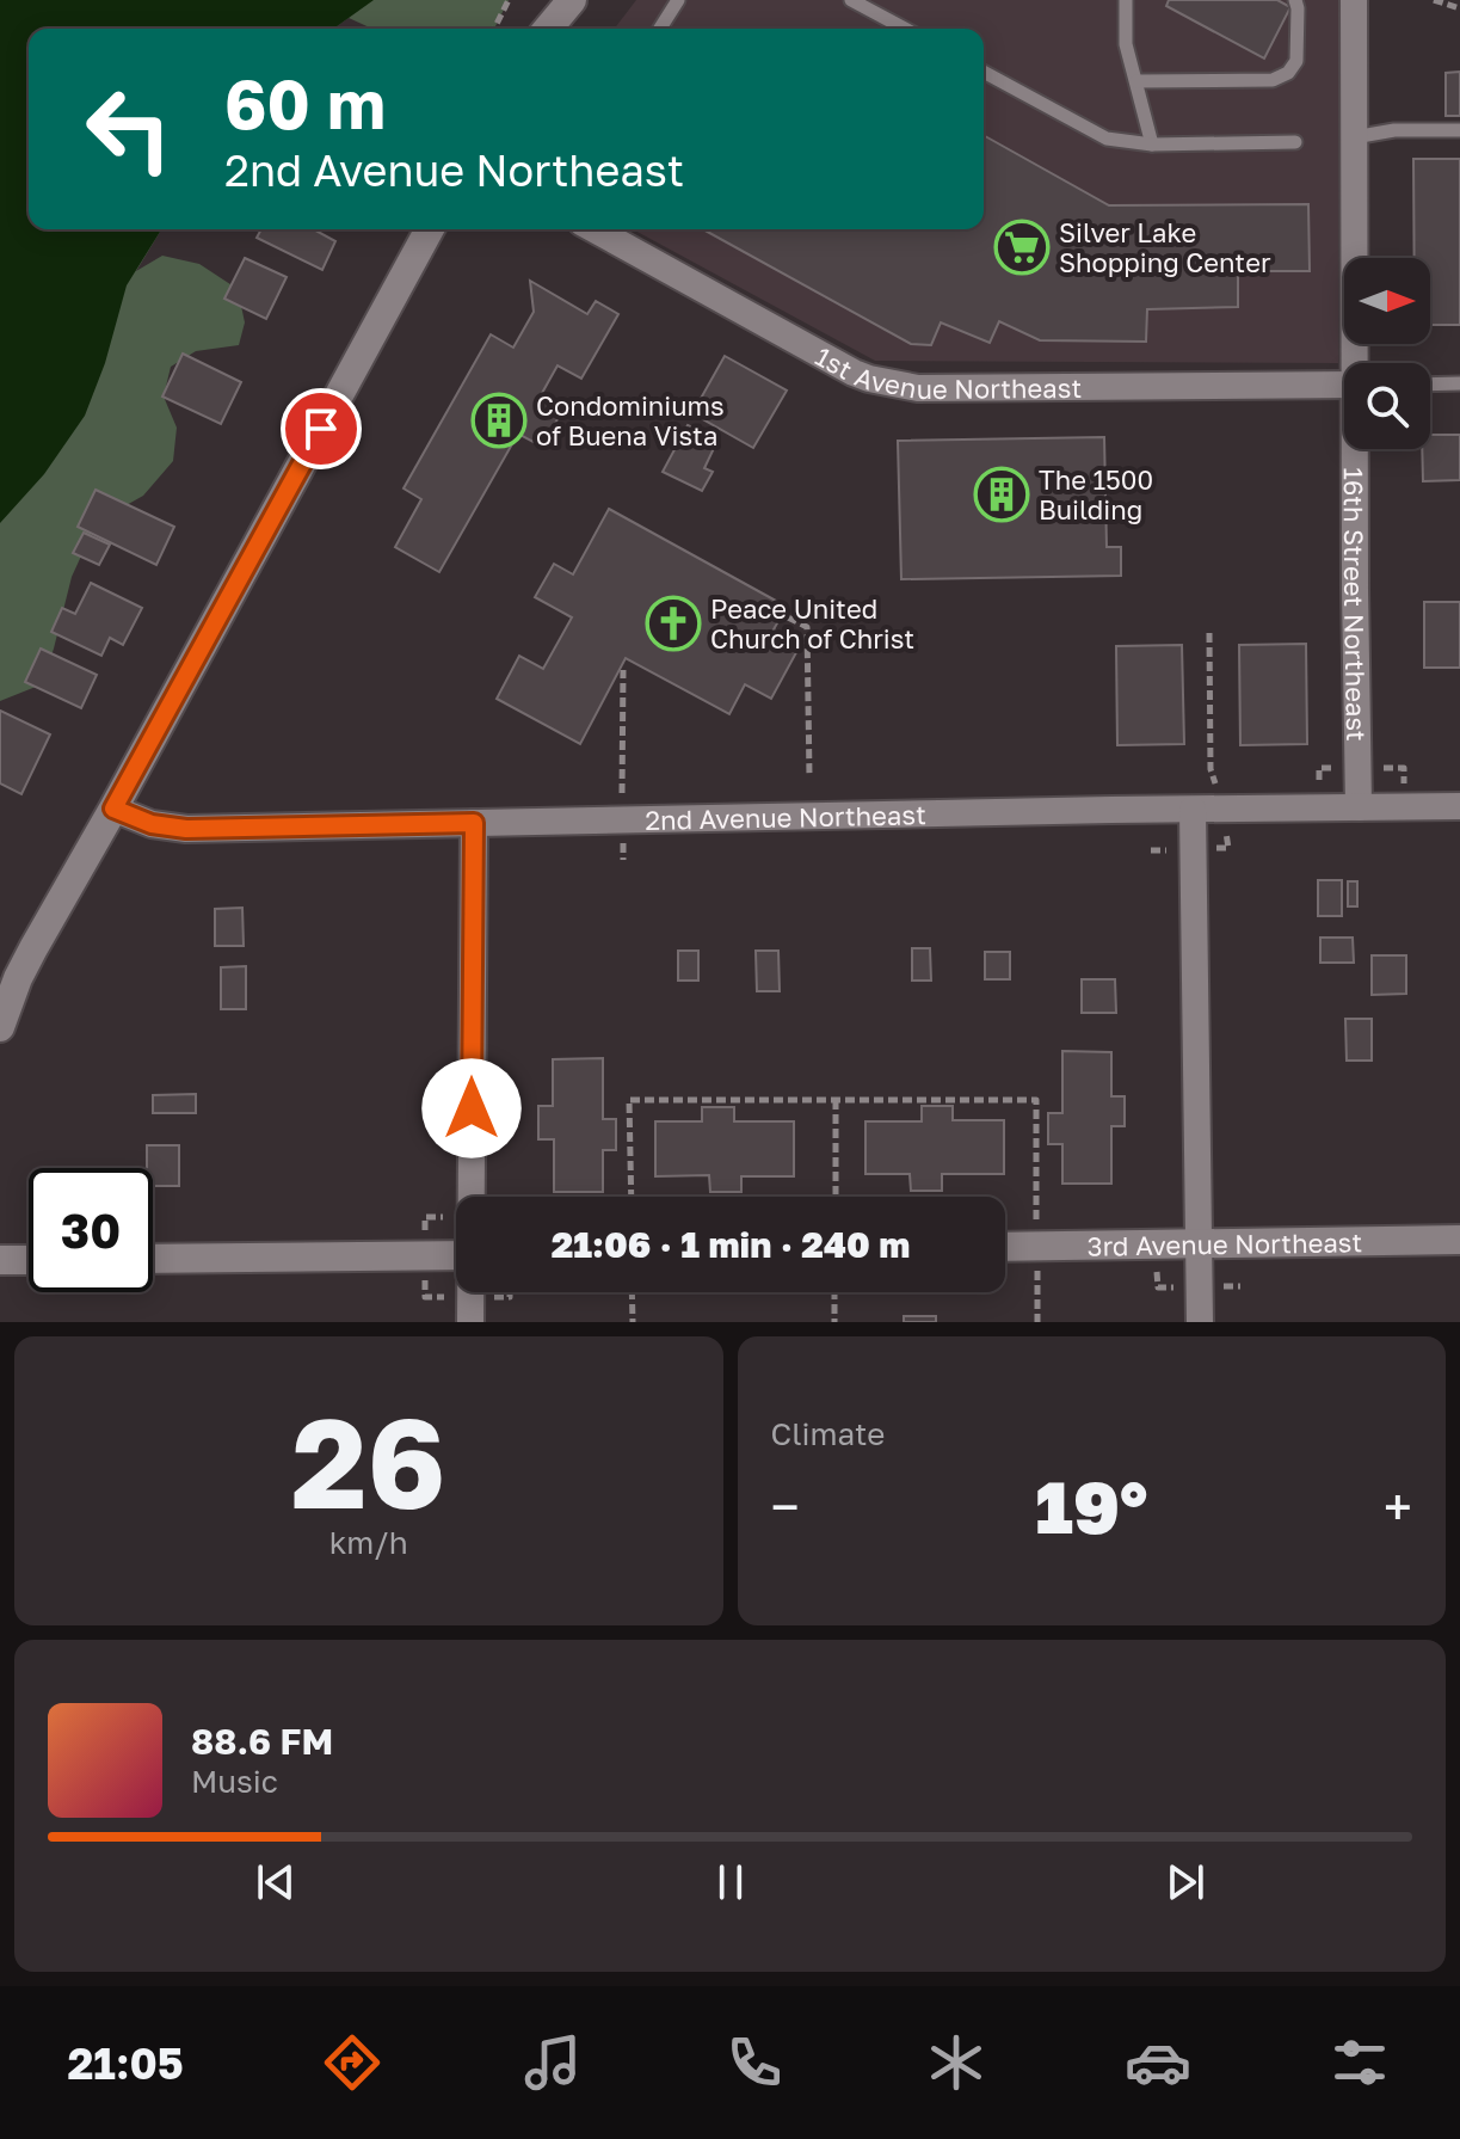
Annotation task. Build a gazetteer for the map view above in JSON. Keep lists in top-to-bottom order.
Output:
{
  "streets": {
    "main road": ["3rd Avenue Northeast"],
    "street": ["1st Avenue Northeast", "16th Street Northeast", "2nd Avenue Northeast"]
  },
  "crossings": [
    ["16th Street Northeast", "2nd Avenue Northeast"]
  ],
  "places": {
    "supermarket": ["Silver Lake Shopping Center"],
    "building": ["Condominiums of Buena Vista", "The 1500 Building"],
    "church": ["Peace United Church of Christ"]
  },
  "north": "right",
  "page": {
    "turn": ["60 m", "2nd Avenue Northeast"],
    "limit": "30",
    "trip": "21:06 · 1 min · 240 m",
    "tile": [
      ["26", "km/h"],
      "Climate"
    ],
    "heat": ["−", "19°", "+"],
    "song": ["88.6 FM", "Music"],
    "tabs": "21:05"
  }
}
